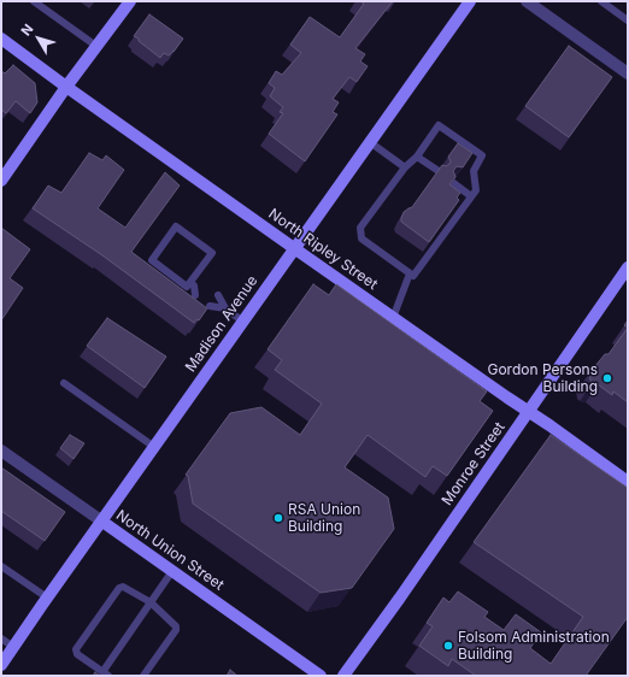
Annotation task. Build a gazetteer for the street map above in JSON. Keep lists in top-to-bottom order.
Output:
{
  "streets": {
    "main road": [
      "North Ripley Street",
      "Madison Avenue",
      "Monroe Street",
      "North Union Street"
    ]
  },
  "crossings": [
    ["North Ripley Street", "Madison Avenue"],
    ["North Ripley Street", "Monroe Street"],
    ["Madison Avenue", "North Union Street"]
  ],
  "places": ["Gordon Persons Building", "RSA Union Building", "Folsom Administration Building"],
  "north": "top left"
}
